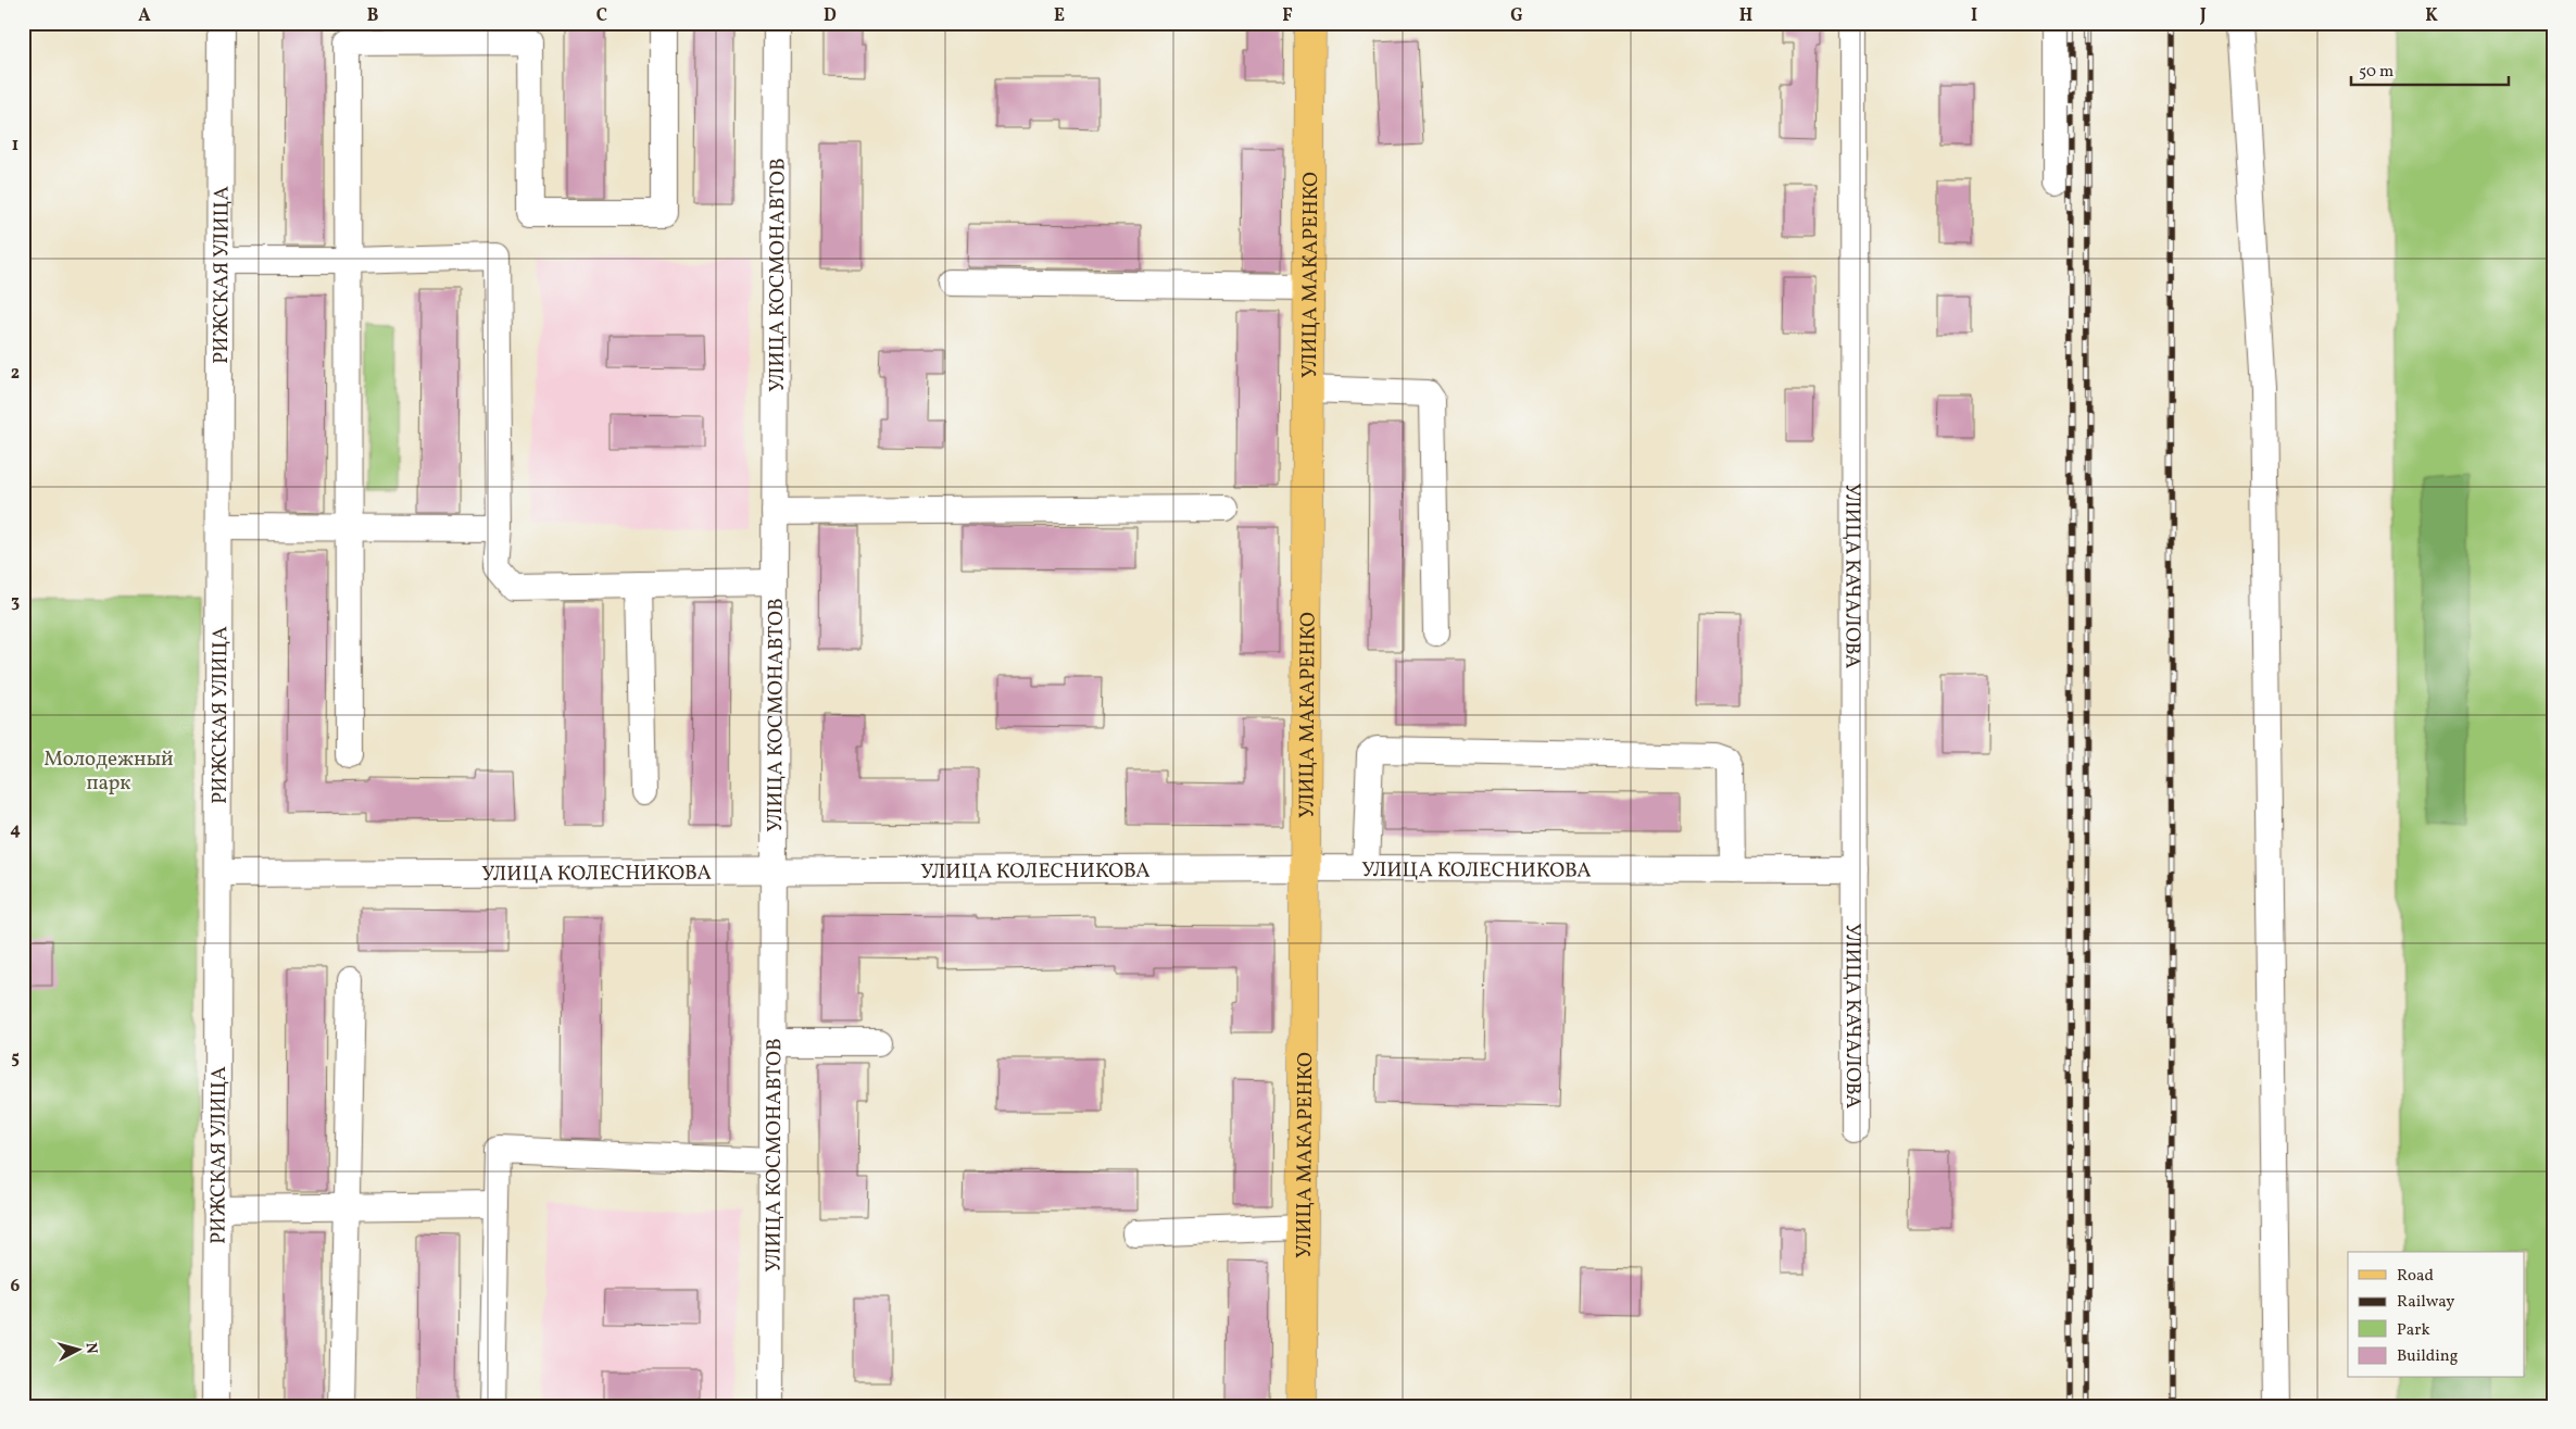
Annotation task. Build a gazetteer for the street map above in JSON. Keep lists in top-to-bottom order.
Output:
{
  "streets": {
    "main road": ["УЛИЦА МАКАРЕНКО"],
    "street": [
      "РИЖСКАЯ УЛИЦА",
      "УЛИЦА КОСМОНАВТОВ",
      "УЛИЦА КАЧАЛОВА",
      "УЛИЦА КОЛЕСНИКОВА"
    ]
  },
  "crossings": [
    ["РИЖСКАЯ УЛИЦА", "УЛИЦА КОЛЕСНИКОВА"],
    ["УЛИЦА КОСМОНАВТОВ", "УЛИЦА КОЛЕСНИКОВА"],
    ["УЛИЦА МАКАРЕНКО", "УЛИЦА КОЛЕСНИКОВА"],
    ["УЛИЦА КАЧАЛОВА", "УЛИЦА КОЛЕСНИКОВА"]
  ],
  "parks": ["Молодежный парк"],
  "legend": [
    "Road",
    "Railway",
    "Park",
    "Building"
  ],
  "scale_bar": "50 m",
  "north": "right",
  "grid": {
    "columns": [
      "A",
      "B",
      "C",
      "D",
      "E",
      "F",
      "G",
      "H",
      "I",
      "J",
      "K"
    ],
    "rows": [
      "1",
      "2",
      "3",
      "4",
      "5",
      "6"
    ]
  }
}
